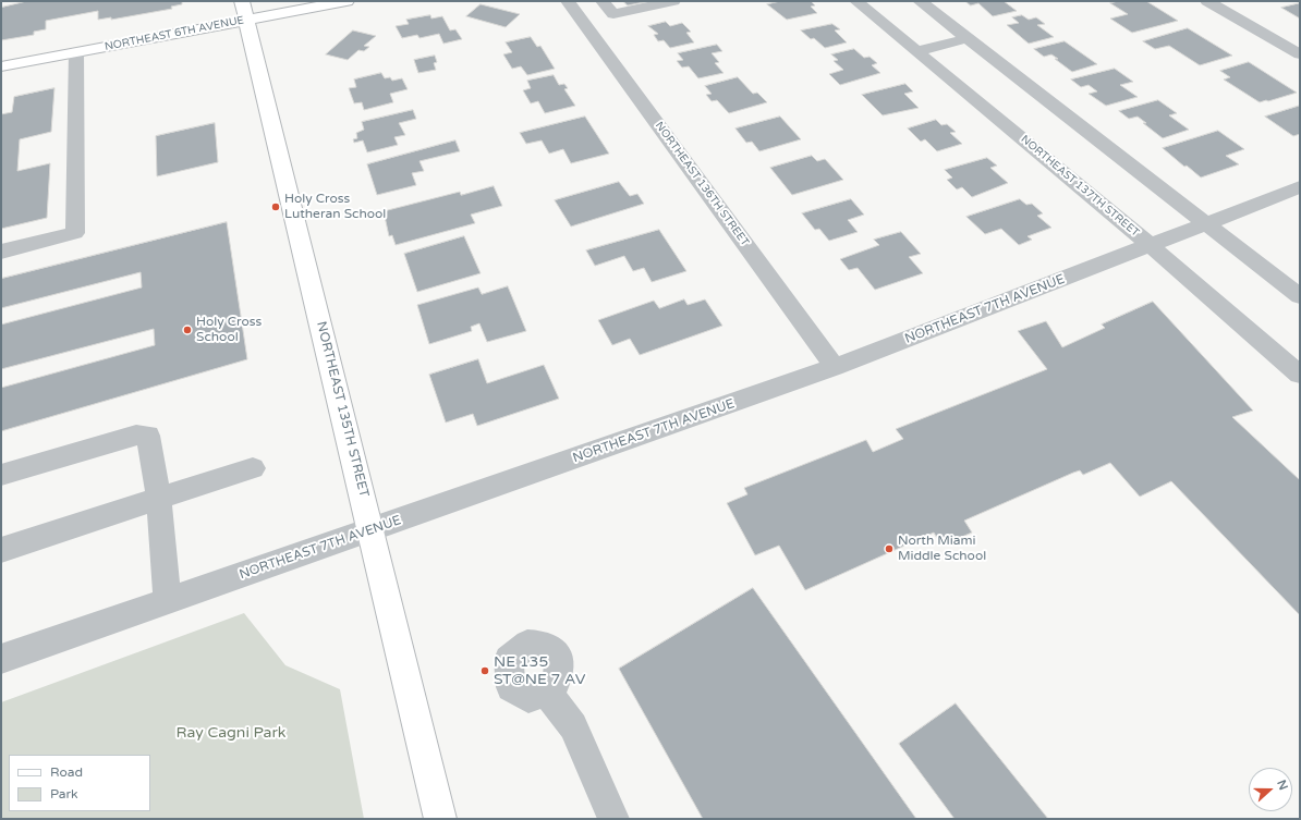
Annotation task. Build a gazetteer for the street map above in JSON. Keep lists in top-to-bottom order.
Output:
{
  "streets": {
    "main road": ["NORTHEAST 6TH AVENUE", "NORTHEAST 135TH STREET"],
    "street": ["NORTHEAST 136TH STREET", "NORTHEAST 137TH STREET", "NORTHEAST 7TH AVENUE"]
  },
  "crossings": [
    ["NORTHEAST 6TH AVENUE", "NORTHEAST 135TH STREET"],
    ["NORTHEAST 136TH STREET", "NORTHEAST 7TH AVENUE"],
    ["NORTHEAST 137TH STREET", "NORTHEAST 7TH AVENUE"],
    ["NORTHEAST 7TH AVENUE", "NORTHEAST 135TH STREET"]
  ],
  "parks": ["Ray Cagni Park"],
  "places": [
    "Holy Cross Lutheran School",
    "Holy Cross School",
    "North Miami Middle School",
    "NE 135 ST@NE 7 AV"
  ],
  "legend": ["Road", "Park"],
  "north": "right"
}
